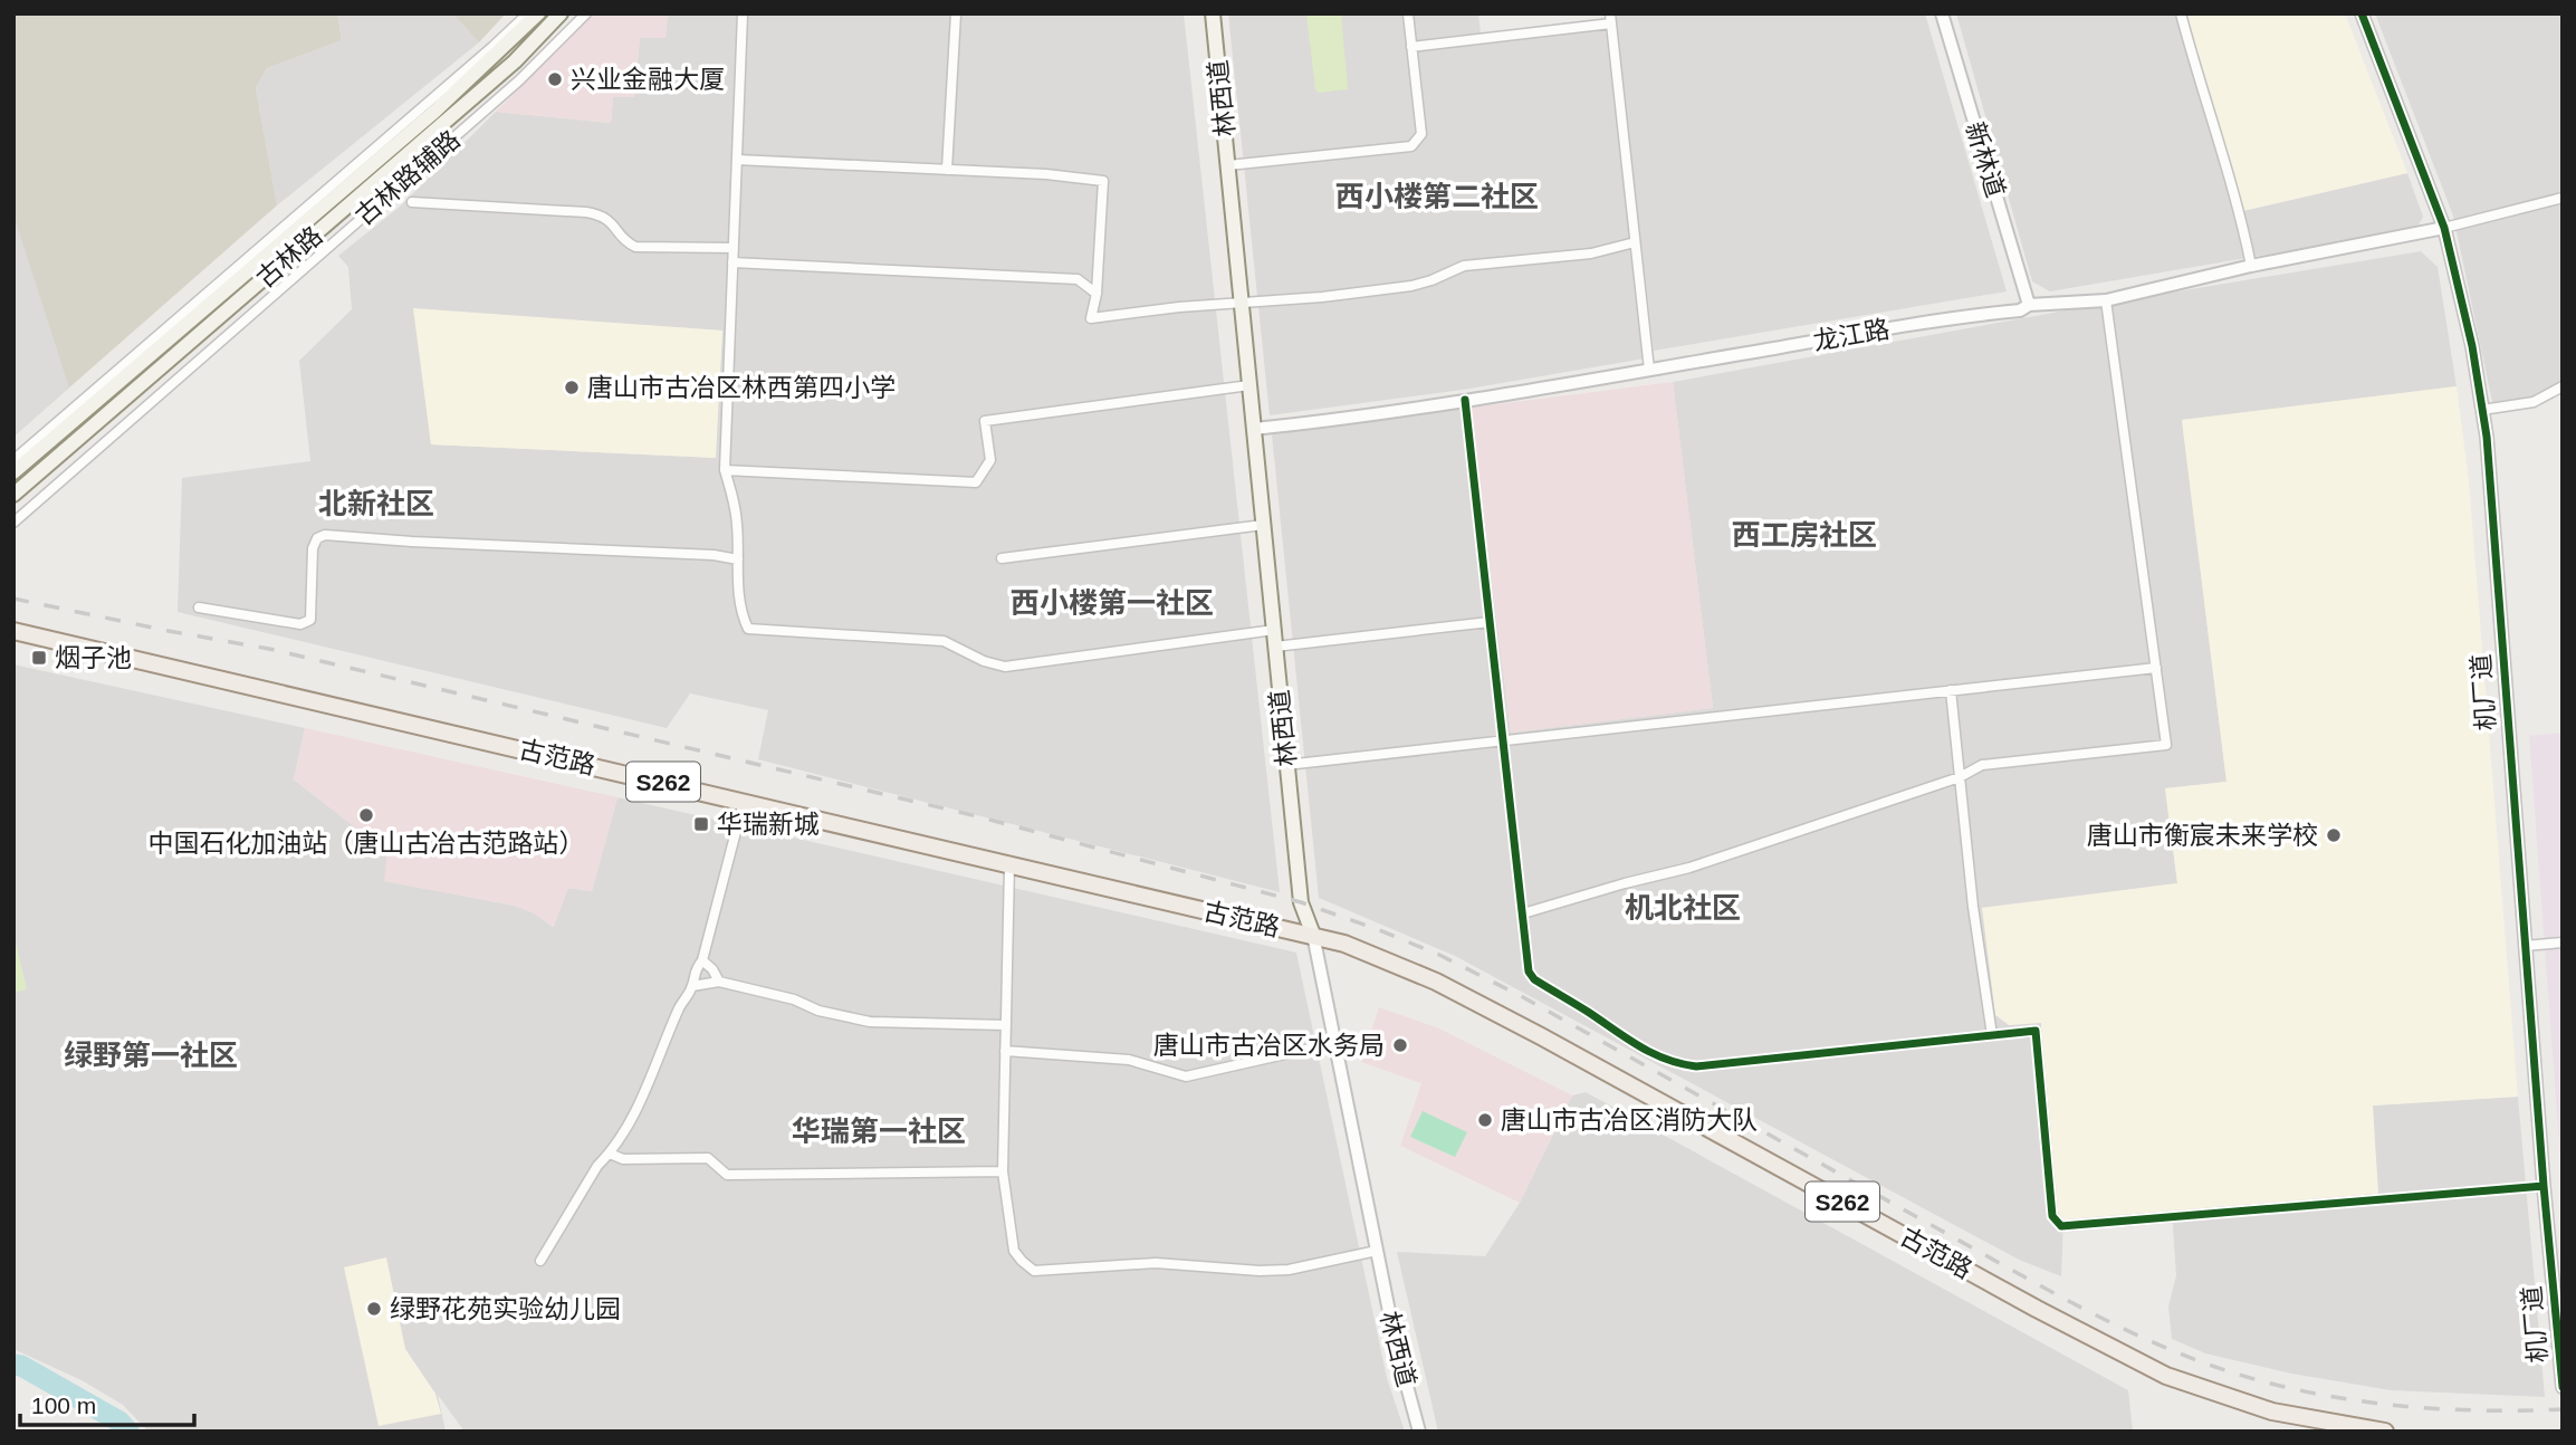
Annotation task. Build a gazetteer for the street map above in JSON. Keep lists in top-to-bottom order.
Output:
{
  "streets": {
    "main road": [
      "林西道",
      "古林路",
      "古范路",
      "S262"
    ],
    "street": [
      "新林道",
      "古林路辅路",
      "龙江路",
      "机厂道"
    ]
  },
  "crossings": [
    ["林西道", "龙江路"],
    ["林西道", "古范路"],
    ["新林道", "龙江路"],
    ["龙江路", "机厂道"]
  ],
  "districts": [
    "西小楼第二社区",
    "北新社区",
    "西工房社区",
    "西小楼第一社区",
    "机北社区",
    "绿野第一社区",
    "华瑞第一社区"
  ],
  "places": {
    "other": [
      "兴业金融大厦",
      "唐山市古冶区林西第四小学",
      "中国石化加油站（唐山古冶古范路站）",
      "唐山市衡宸未来学校",
      "唐山市古冶区水务局",
      "唐山市古冶区消防大队",
      "绿野花苑实验幼儿园"
    ],
    "transit": ["烟子池", "华瑞新城"]
  },
  "scale_bar": "100 m"
}
